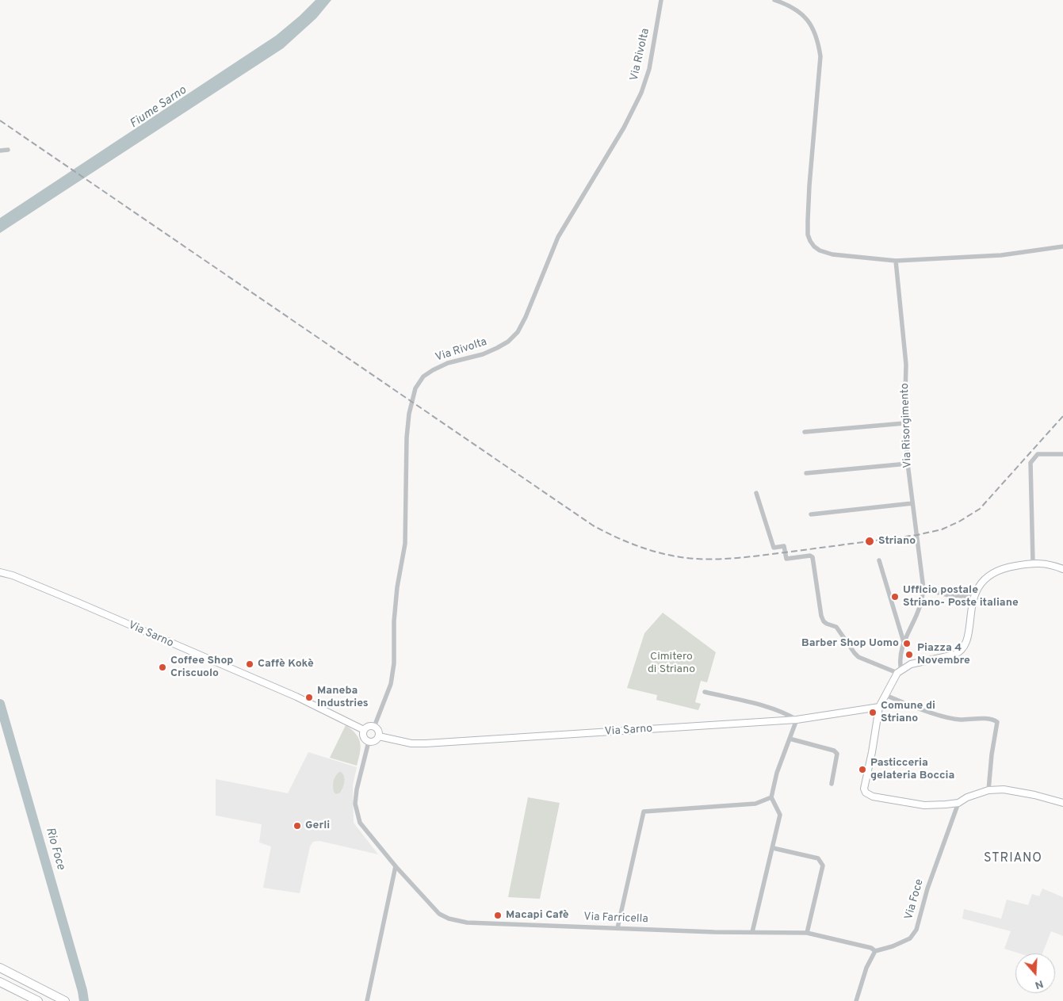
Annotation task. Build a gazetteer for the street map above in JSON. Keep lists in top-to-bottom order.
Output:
{
  "streets": {
    "main road": ["Via Risorgimento", "Via Sarno"],
    "street": ["Via Rivolta", "Via Foce", "Via Farricella"]
  },
  "crossings": [
    ["Via Rivolta", "Via Sarno"],
    ["Via Rivolta", "Via Farricella"],
    ["Via Risorgimento", "Via Sarno"],
    ["Via Risorgimento", "Via Foce"],
    ["Via Sarno", "Via Farricella"],
    ["Via Foce", "Via Farricella"]
  ],
  "districts": ["STRIANO"],
  "water": ["Fiume Sarno", "Rio Foce"],
  "parks": ["Cimitero di Striano"],
  "places": [
    "Striano",
    "Ufficio postale Striano- Poste italiane",
    "Barber Shop Uomo",
    "Piazza 4 Novembre",
    "Caffè Kokè",
    "Coffee Shop Criscuolo",
    "Maneba Industries",
    "Comune di Striano",
    "Pasticceria gelateria Boccia",
    "Gerli",
    "Macapi Cafè"
  ],
  "north": "bottom"
}
